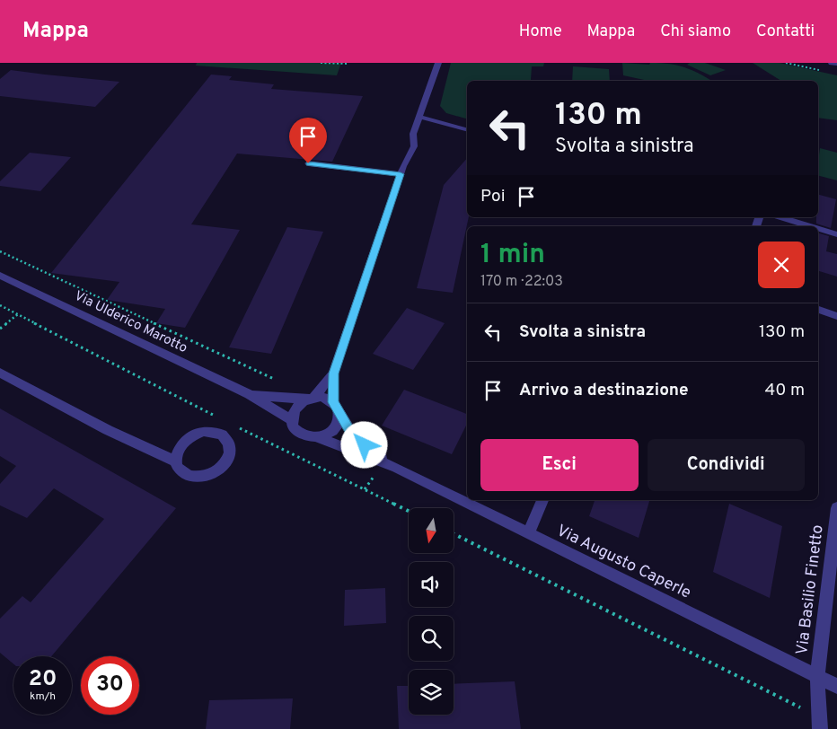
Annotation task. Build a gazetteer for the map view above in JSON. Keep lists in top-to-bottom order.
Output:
{
  "streets": {
    "street": ["Via Ulderico Marotto", "Via Augusto Caperle", "Via Basilio Finetto"]
  },
  "crossings": [
    ["Via Ulderico Marotto", "Via Augusto Caperle"],
    ["Via Augusto Caperle", "Via Basilio Finetto"]
  ],
  "north": "bottom",
  "page": {
    "header": "Mappa",
    "nav": [
      "Home",
      "Mappa",
      "Chi siamo",
      "Contatti"
    ],
    "turn": ["130 m", "Svolta a sinistra"],
    "then": "Poi",
    "heading": ["1 min", "170 m · 22:03"],
    "list": [
      {
        "name": "Svolta a sinistra",
        "value": "130 m"
      },
      {
        "name": "Arrivo a destinazione",
        "value": "40 m"
      }
    ],
    "buttons": ["Esci", "Condividi"],
    "speed": "20 km/h",
    "limit": "30"
  }
}
